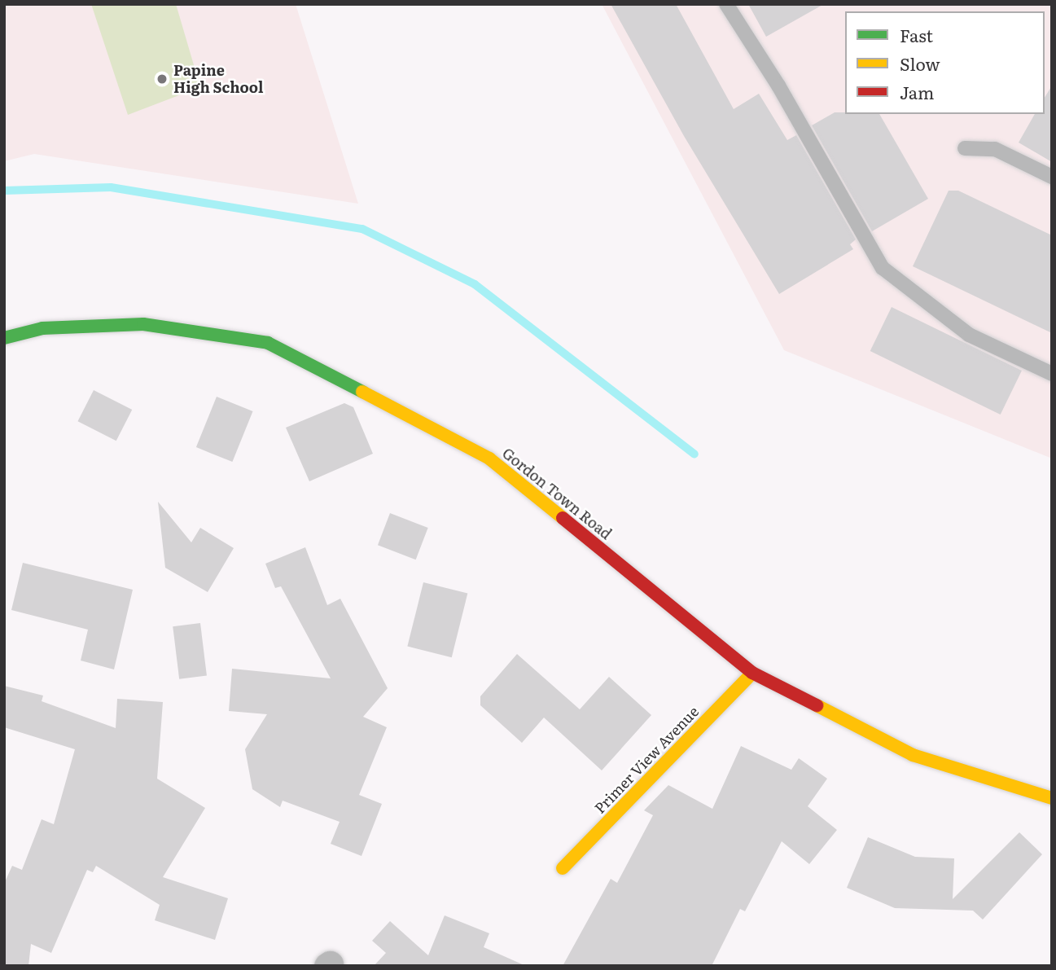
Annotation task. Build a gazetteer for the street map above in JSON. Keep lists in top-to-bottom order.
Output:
{
  "streets": {
    "main road": ["Gordon Town Road", "Primer View Avenue"]
  },
  "crossings": [
    ["Gordon Town Road", "Primer View Avenue"]
  ],
  "places": ["Papine High School"],
  "legend": ["Fast", "Slow", "Jam"]
}
